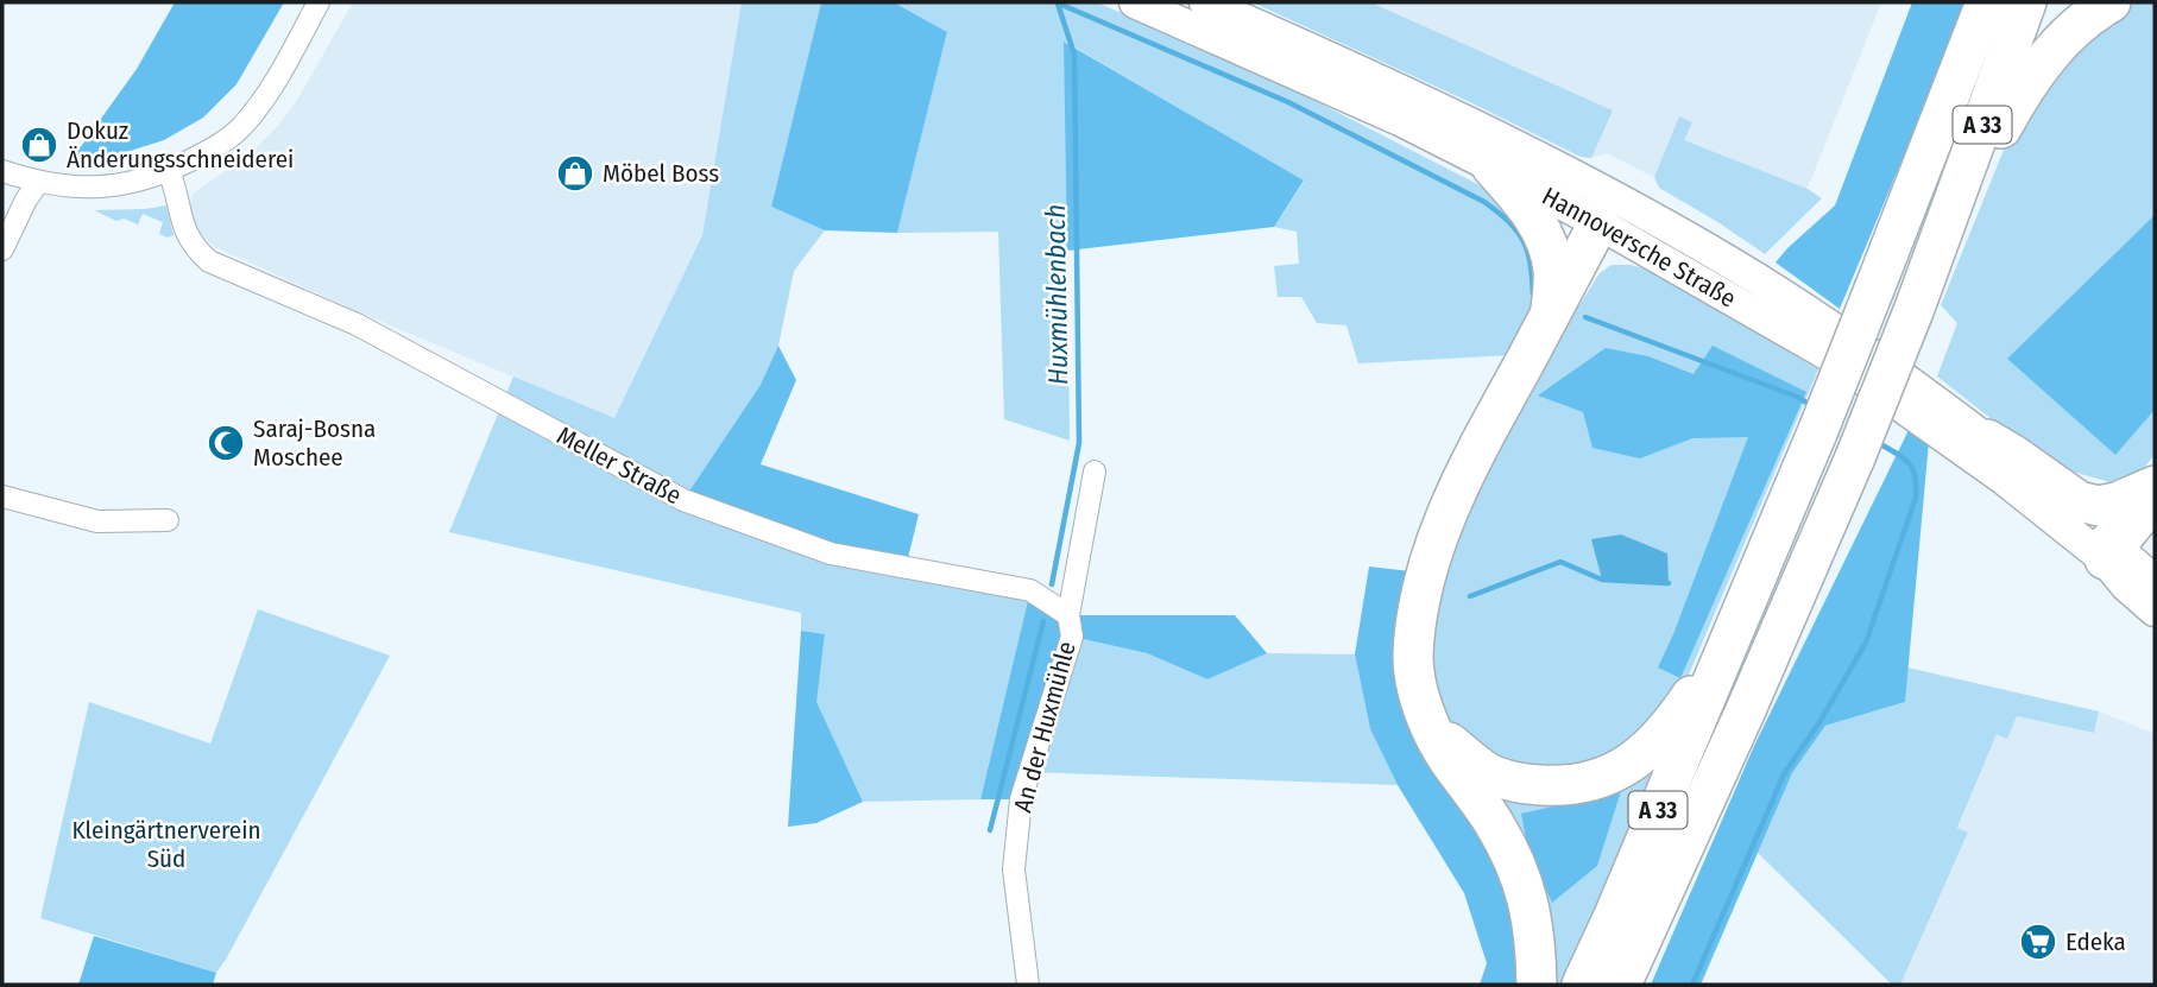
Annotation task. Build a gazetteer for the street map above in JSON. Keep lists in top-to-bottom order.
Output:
{
  "streets": {
    "highway": ["A 33"],
    "main road": ["Hannoversche Straße"],
    "street": ["Meller Straße", "An der Huxmühle"]
  },
  "crossings": [
    ["Meller Straße", "An der Huxmühle"]
  ],
  "water": ["Huxmühlenbach"],
  "parks": ["Kleingärtnerverein Süd"],
  "places": {
    "shop": ["Dokuz Änderungsschneiderei", "Möbel Boss"],
    "mosque": ["Saraj-Bosna Moschee"],
    "supermarket": ["Edeka"]
  }
}
